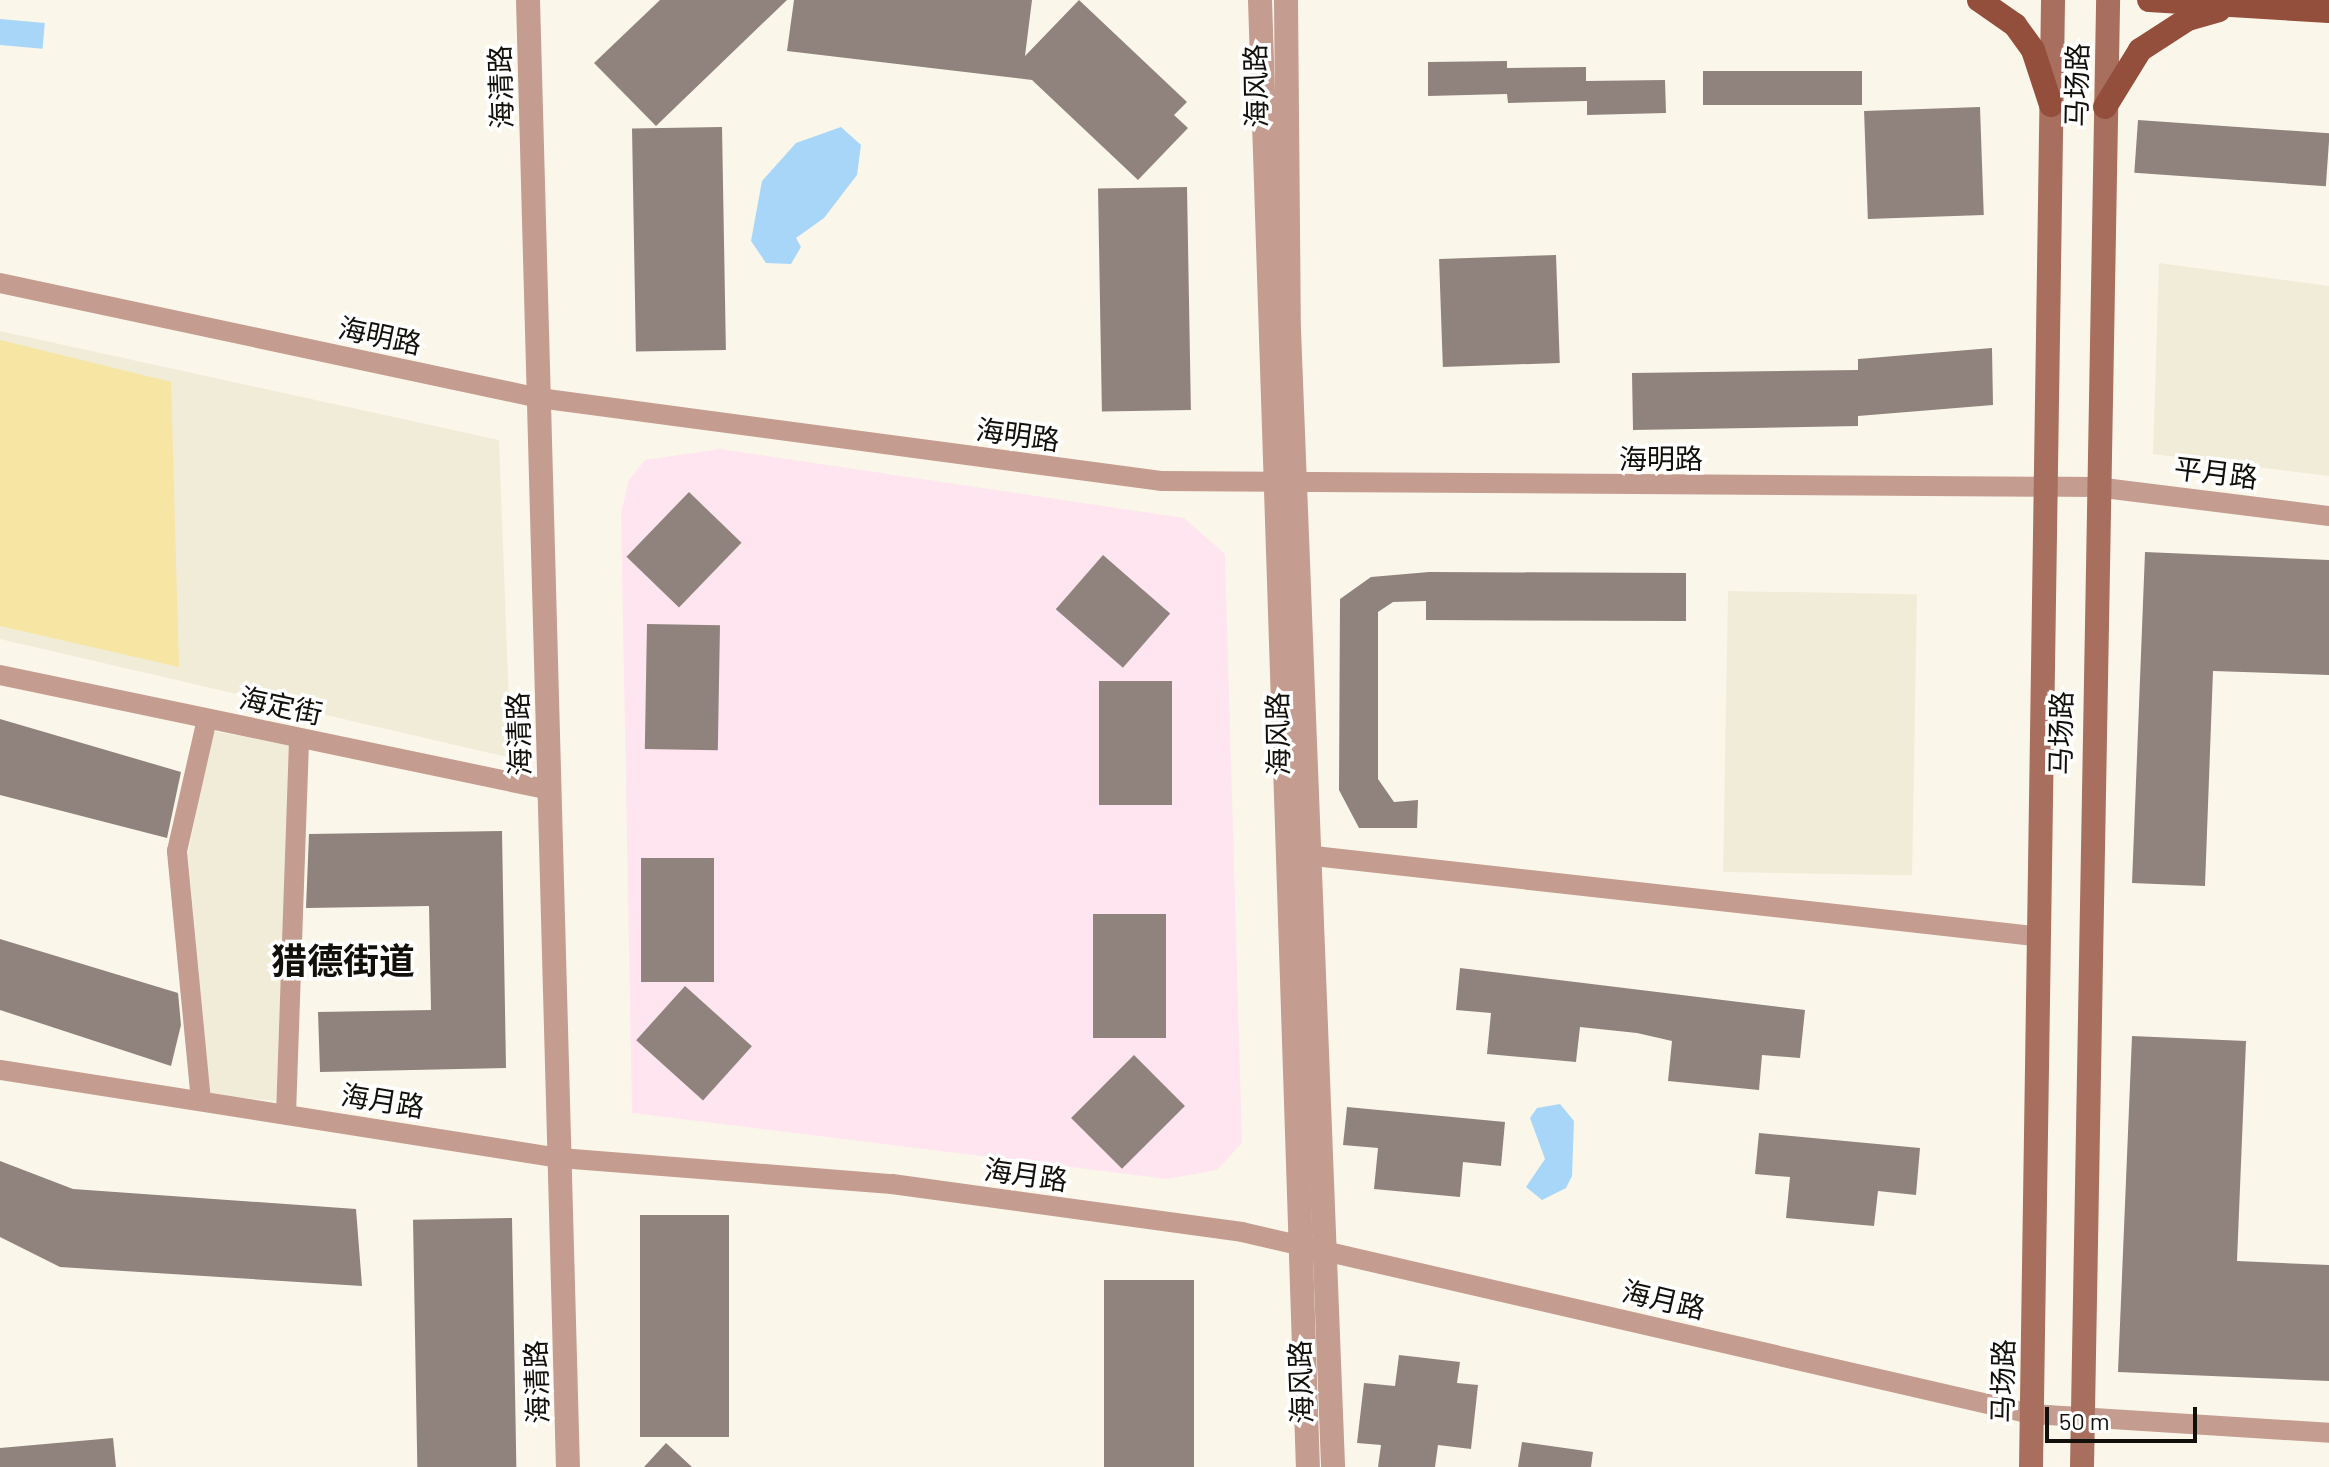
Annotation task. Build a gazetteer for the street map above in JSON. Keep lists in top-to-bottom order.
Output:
{
  "streets": {
    "main road": ["马场路"],
    "street": [
      "海风路",
      "海清路",
      "海明路",
      "平月路",
      "海定街",
      "海月路"
    ]
  },
  "crossings": [
    ["马场路", "海明路"],
    ["马场路", "平月路"],
    ["马场路", "海月路"],
    ["海风路", "海明路"],
    ["海风路", "海月路"],
    ["海清路", "海明路"],
    ["海清路", "海定街"],
    ["海清路", "海月路"],
    ["海明路", "平月路"]
  ],
  "districts": ["猎德街道"],
  "scale_bar": "50 m"
}
